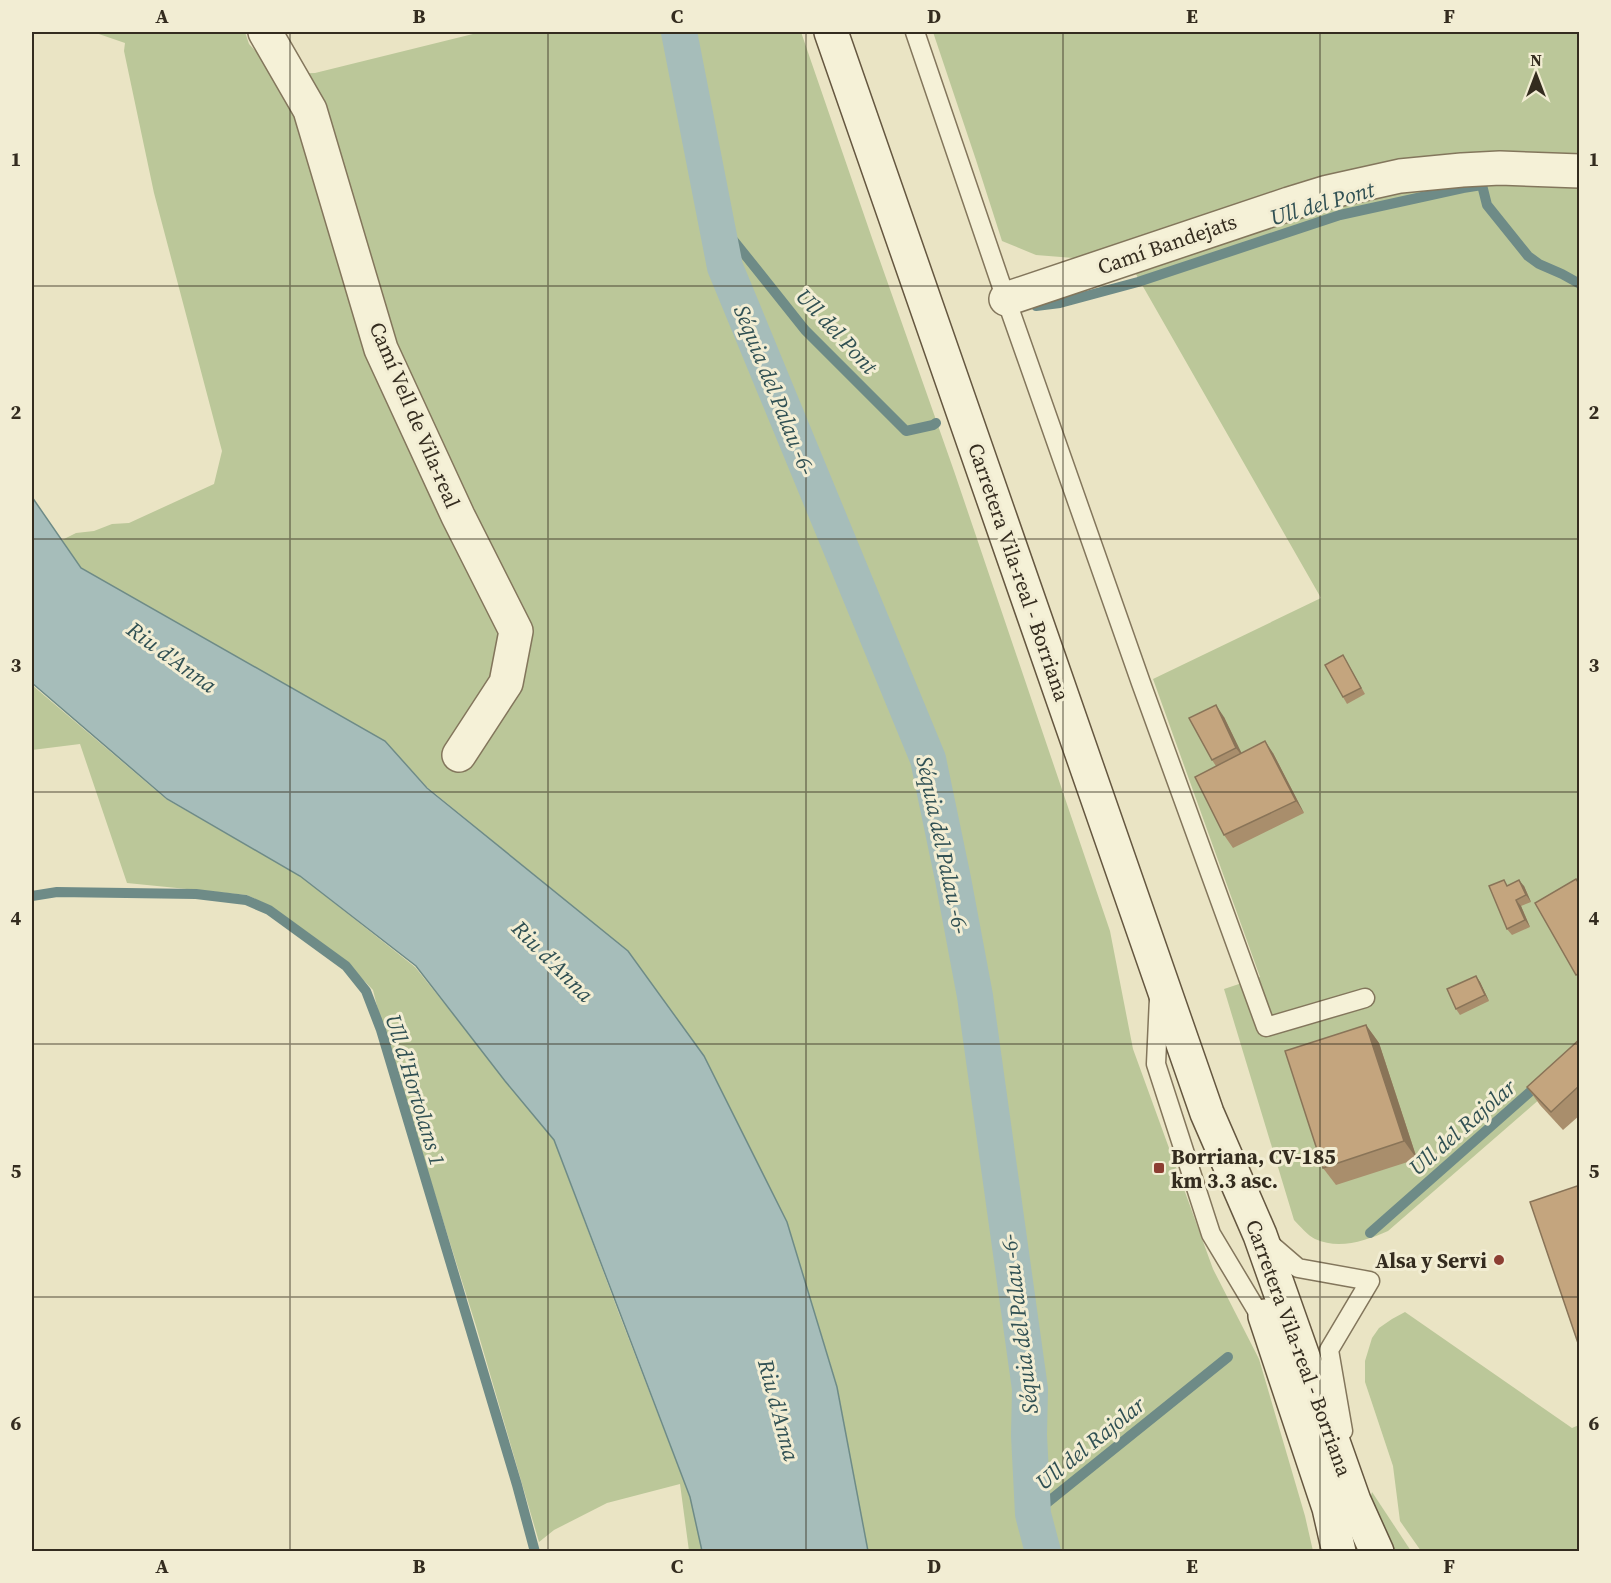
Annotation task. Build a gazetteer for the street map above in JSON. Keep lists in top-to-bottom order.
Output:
{
  "streets": {
    "main road": ["Camí Bandejats", "Camí Vell de Vila-real", "Carretera Vila-real - Borriana"]
  },
  "water": [
    "Ull del Pont",
    "Séquia del Palau -6-",
    "Riu d'Anna",
    "Ull d'Hortolans 1",
    "Ull del Rajolar"
  ],
  "places": {
    "transit": ["Borriana, CV-185 km 3.3 asc."],
    "other": ["Alsa y Servi"]
  },
  "north": "top",
  "grid": {
    "columns": [
      "A",
      "B",
      "C",
      "D",
      "E",
      "F"
    ],
    "rows": [
      "1",
      "2",
      "3",
      "4",
      "5",
      "6"
    ]
  }
}
